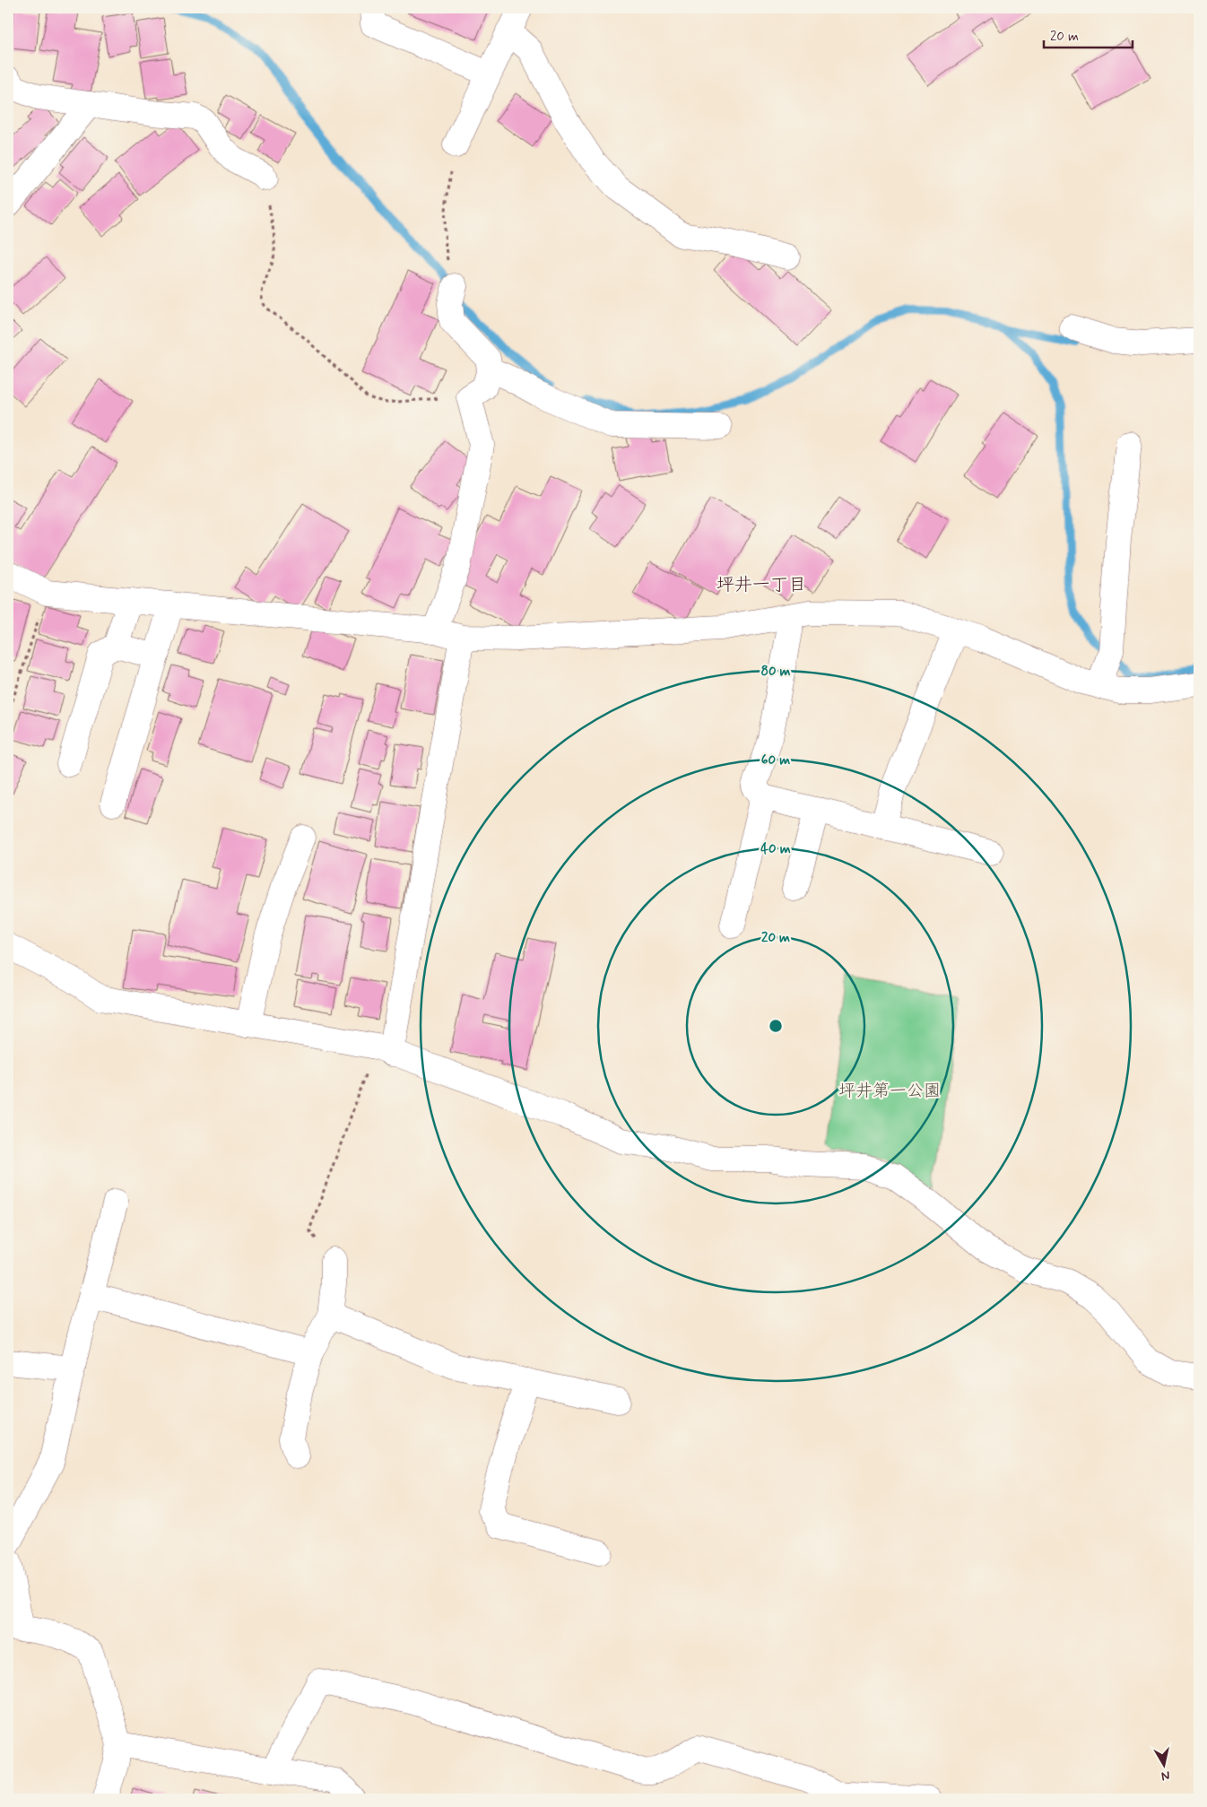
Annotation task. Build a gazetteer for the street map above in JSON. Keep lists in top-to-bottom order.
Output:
{
  "districts": ["坪井一丁目"],
  "parks": ["坪井第一公園"],
  "scale_bar": "20 m",
  "north": "bottom",
  "rings": [
    "80 m",
    "60 m",
    "40 m",
    "20 m"
  ]
}
